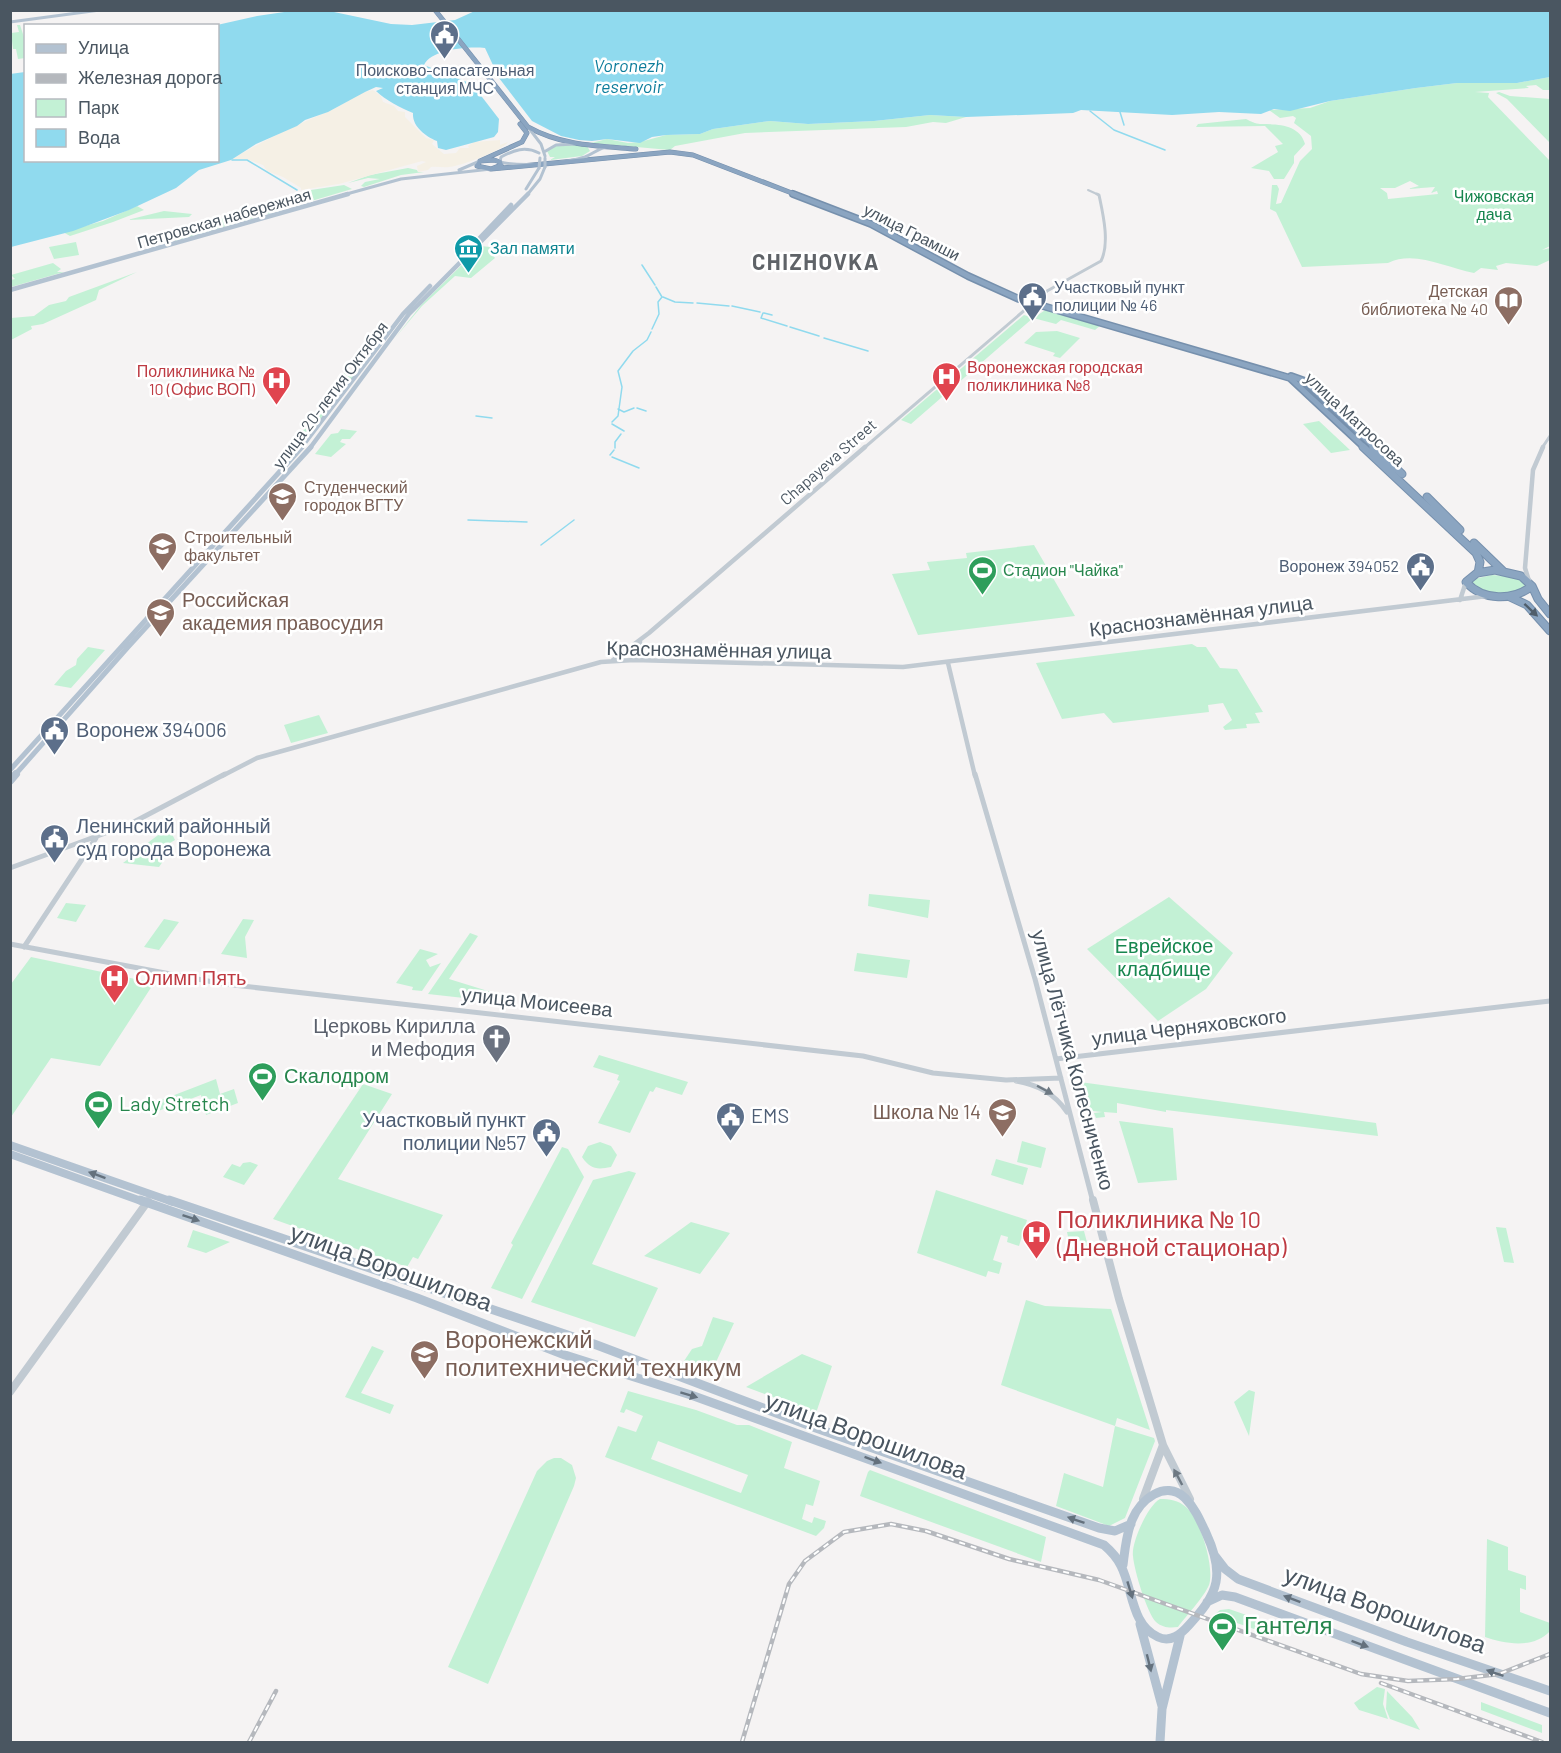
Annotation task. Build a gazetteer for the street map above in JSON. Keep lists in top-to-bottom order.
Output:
{
  "streets": {
    "highway": ["Петровская набережная", "улица Грамши", "улица Матросова"],
    "main road": ["улица 20-летия Октября", "улица Ворошилова"],
    "street": [
      "Chapayeva Street",
      "Краснознамённая улица",
      "улица Моисеева",
      "улица Черняховского",
      "улица Лётчика Колесниченко"
    ]
  },
  "crossings": [
    ["Петровская набережная", "улица Грамши"],
    ["Петровская набережная", "улица 20-летия Октября"],
    ["улица Грамши", "улица 20-летия Октября"],
    ["улица Грамши", "улица Матросова"],
    ["улица Грамши", "Chapayeva Street"],
    ["Краснознамённая улица", "улица Лётчика Колесниченко"],
    ["улица Моисеева", "улица Лётчика Колесниченко"],
    ["улица Черняховского", "улица Лётчика Колесниченко"],
    ["улица Лётчика Колесниченко", "улица Ворошилова"]
  ],
  "districts": ["CHIZHOVKA"],
  "water": ["Voronezh reservoir"],
  "parks": ["Чижовская дача", "Еврейское кладбище"],
  "places": {
    "public building": [
      "Поисково-спасательная станция МЧС",
      "Участковый пункт полиции № 46",
      "Воронеж 394052",
      "Воронеж 394006",
      "Ленинский районный суд города Воронежа",
      "EMS",
      "Участковый пункт полиции №57"
    ],
    "museum": ["Зал памяти"],
    "library": ["Детская библиотека № 40"],
    "hospital": [
      "Воронежская городская поликлиника №8",
      "Поликлиника № 10 (Офис ВОП)",
      "Олимп Пять",
      "Поликлиника № 10 (Дневной стационар)"
    ],
    "school or university": [
      "Студенческий городок ВГТУ",
      "Строительный факультет",
      "Российская академия правосудия",
      "Школа № 14",
      "Воронежский политехнический техникум"
    ],
    "sports": [
      "Стадион \"Чайка\"",
      "Скалодром",
      "Lady Stretch",
      "Гантеля"
    ],
    "church": ["Церковь Кирилла и Мефодия"]
  },
  "legend": [
    "Улица",
    "Железная дорога",
    "Парк",
    "Вода"
  ]
}
